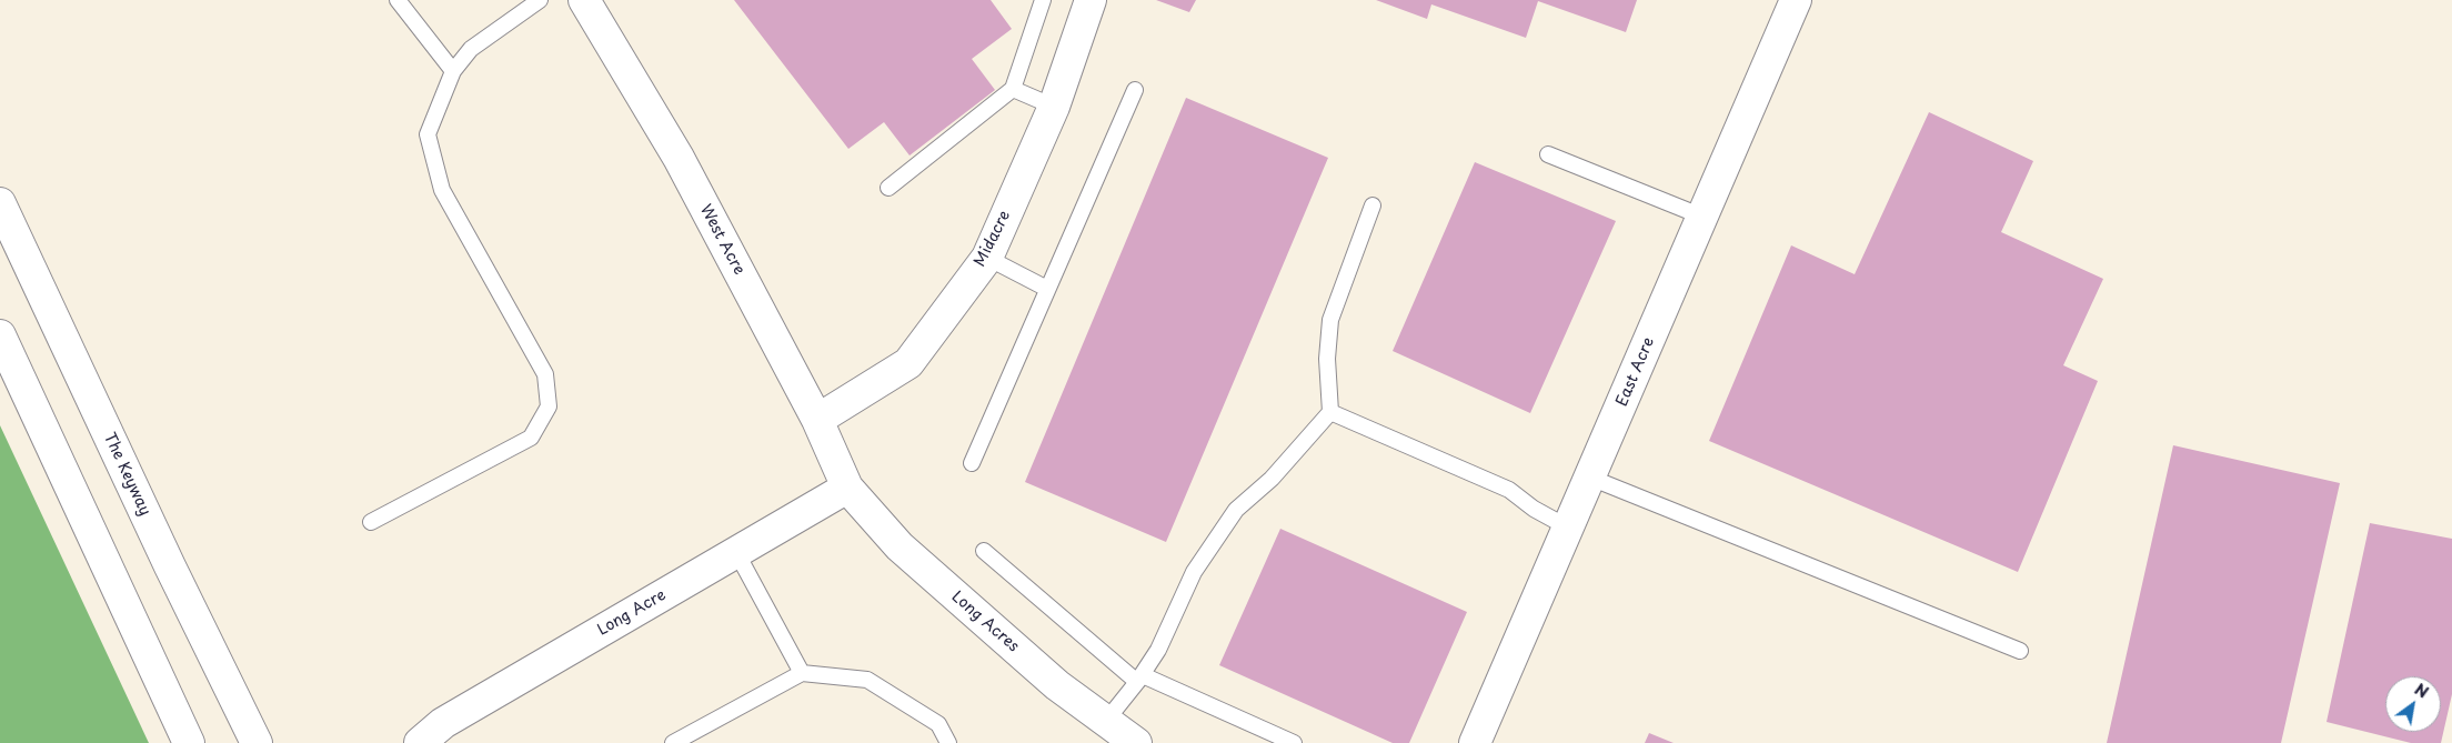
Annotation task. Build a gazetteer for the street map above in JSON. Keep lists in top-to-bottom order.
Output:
{
  "streets": {
    "main road": [
      "Midacre",
      "West Acre",
      "East Acre",
      "The Keyway",
      "Long Acre",
      "Long Acres"
    ]
  },
  "crossings": [
    ["Midacre", "West Acre"],
    ["West Acre", "Long Acre"],
    ["West Acre", "Long Acres"],
    ["Long Acre", "Long Acres"]
  ],
  "north": "top right"
}
